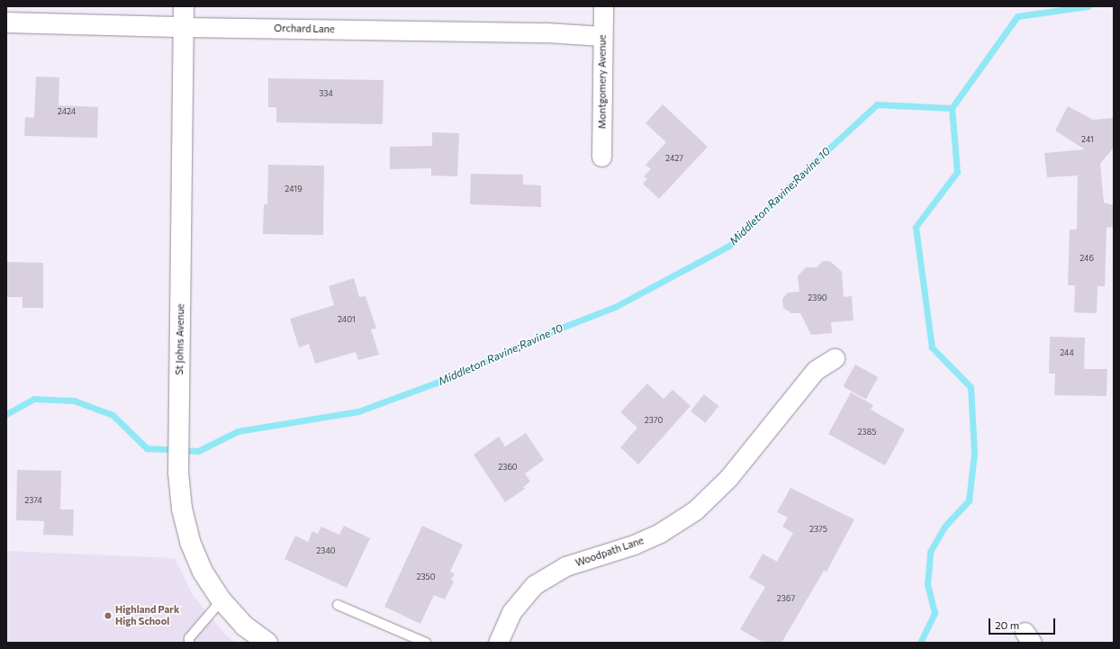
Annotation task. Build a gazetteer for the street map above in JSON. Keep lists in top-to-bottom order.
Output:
{
  "streets": {
    "street": [
      "Orchard Lane",
      "Montgomery Avenue",
      "St Johns Avenue",
      "Woodpath Lane"
    ]
  },
  "crossings": [
    ["Orchard Lane", "Montgomery Avenue"],
    ["Orchard Lane", "St Johns Avenue"]
  ],
  "water": ["Middleton Ravine;Ravine 10"],
  "places": ["Highland Park High School"],
  "house_numbers": [
    "334",
    "2424",
    "241",
    "2427",
    "2419",
    "246",
    "2390",
    "2401",
    "244",
    "2370",
    "2385",
    "2360",
    "2374",
    "2375",
    "2340",
    "2350",
    "2367"
  ],
  "scale_bar": "20 m"
}
